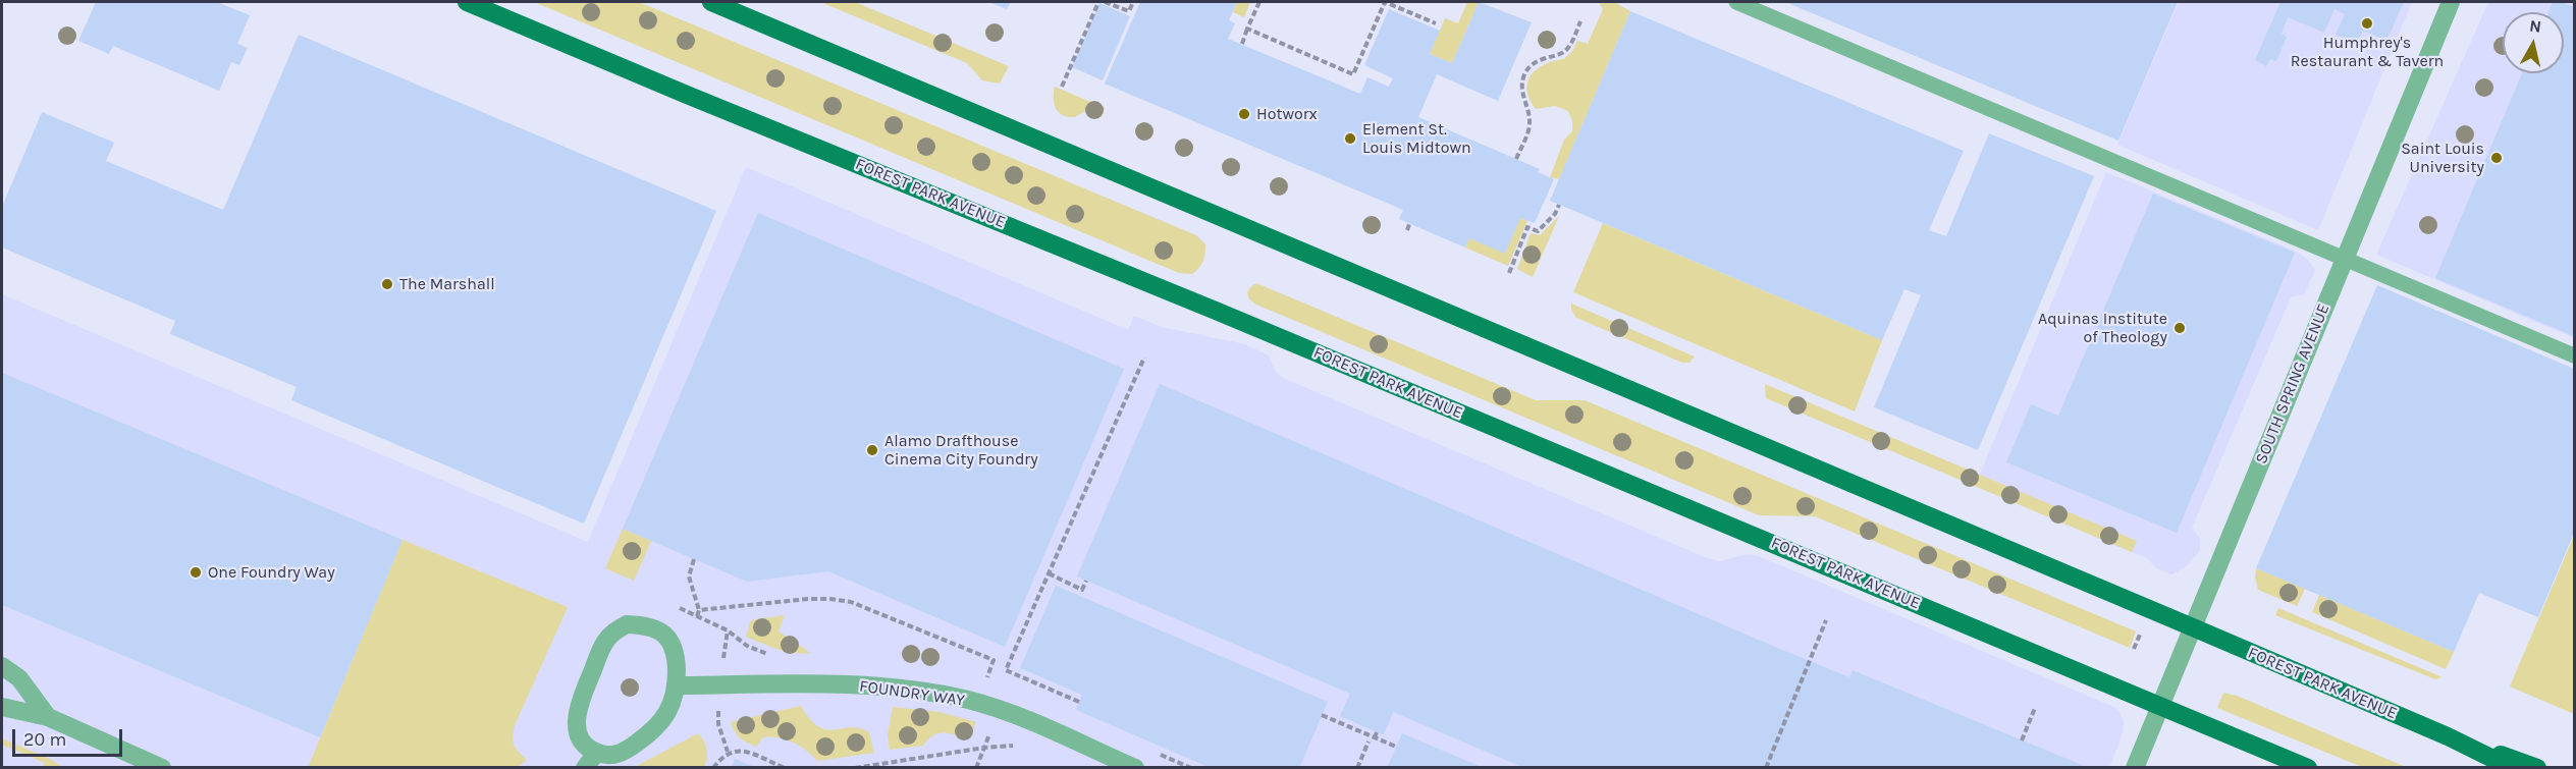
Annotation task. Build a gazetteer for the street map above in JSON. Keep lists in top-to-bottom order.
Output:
{
  "streets": {
    "main road": ["FOREST PARK AVENUE"],
    "street": ["SOUTH SPRING AVENUE", "FOUNDRY WAY"]
  },
  "crossings": [
    ["FOREST PARK AVENUE", "SOUTH SPRING AVENUE"]
  ],
  "places": [
    "Humphrey's Restaurant & Tavern",
    "Hotworx",
    "Element St. Louis Midtown",
    "Saint Louis University",
    "The Marshall",
    "Aquinas Institute of Theology",
    "Alamo Drafthouse Cinema City Foundry",
    "One Foundry Way"
  ],
  "scale_bar": "20 m",
  "north": "top"
}
